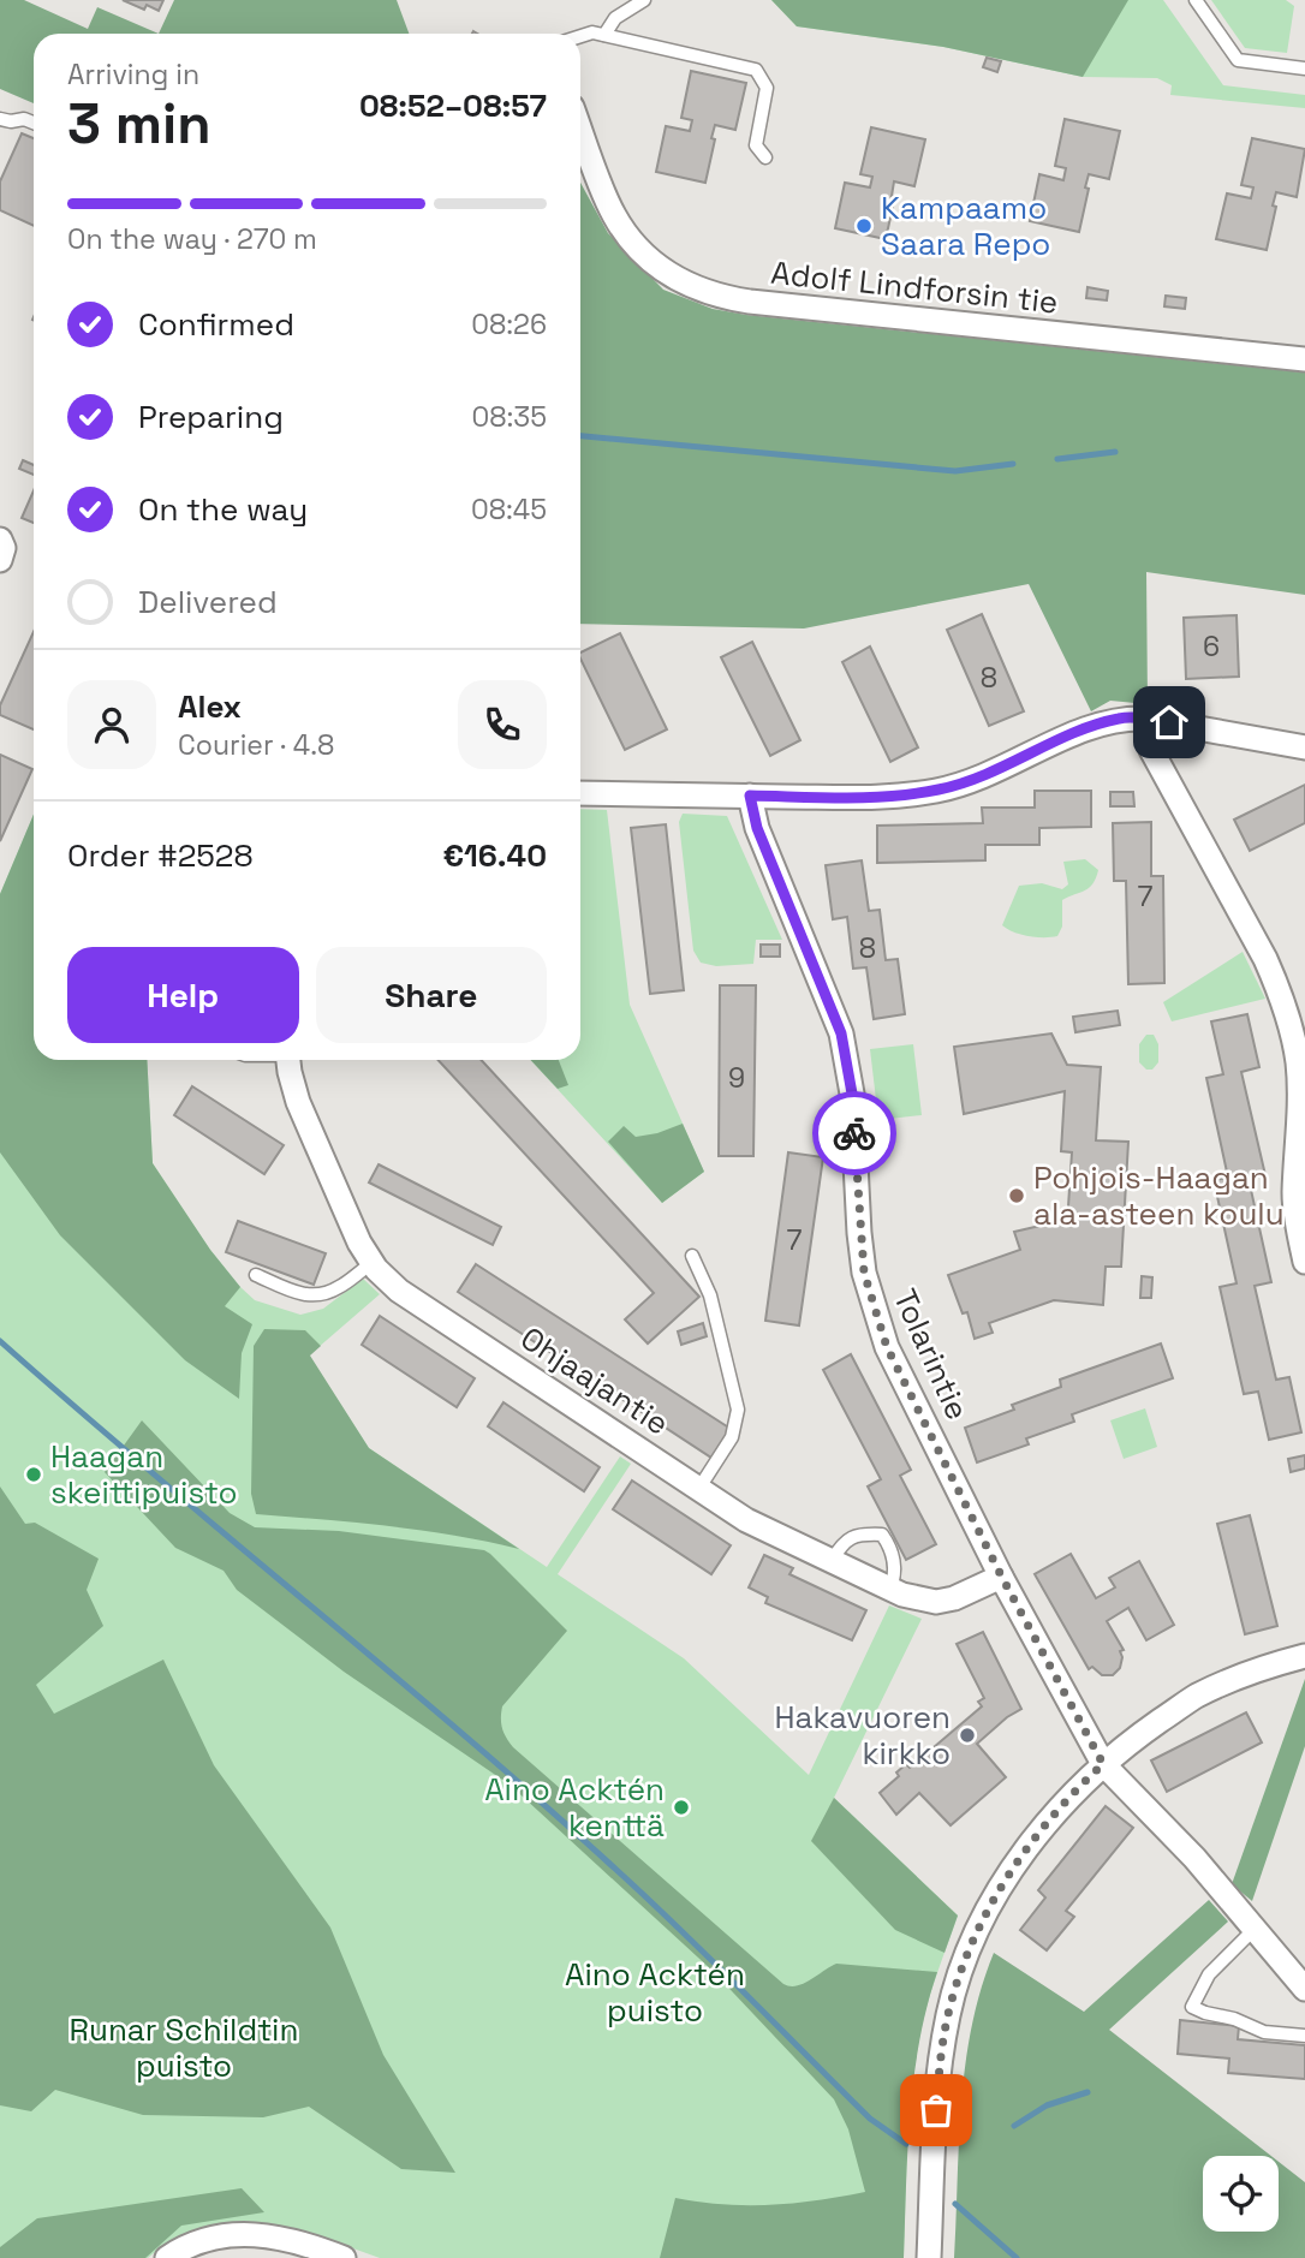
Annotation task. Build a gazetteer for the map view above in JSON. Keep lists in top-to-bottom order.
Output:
{
  "streets": {
    "street": ["Adolf Lindforsin tie", "Tolarintie", "Ohjaajantie"]
  },
  "crossings": [
    ["Tolarintie", "Ohjaajantie"]
  ],
  "parks": ["Aino Acktén puisto", "Runar Schildtin puisto"],
  "places": [
    "Kampaamo Saara Repo",
    "Pohjois-Haagan ala-asteen koulu",
    "Haagan skeittipuisto",
    "Hakavuoren kirkko",
    "Aino Acktén kenttä"
  ],
  "house_numbers": [
    "6",
    "8",
    "7",
    "8",
    "9",
    "7"
  ],
  "page": {
    "heading": ["3 min", "Arriving in", "08:52–08:57"],
    "panel": [
      "Alex",
      "Courier · 4.8",
      "Order #2528",
      "€16.40"
    ],
    "bar": "On the way · 270 m",
    "list": [
      ["Confirmed", "08:26"],
      ["Preparing", "08:35"],
      ["On the way", "08:45"],
      "Delivered"
    ],
    "buttons": ["Help", "Share"]
  }
}
